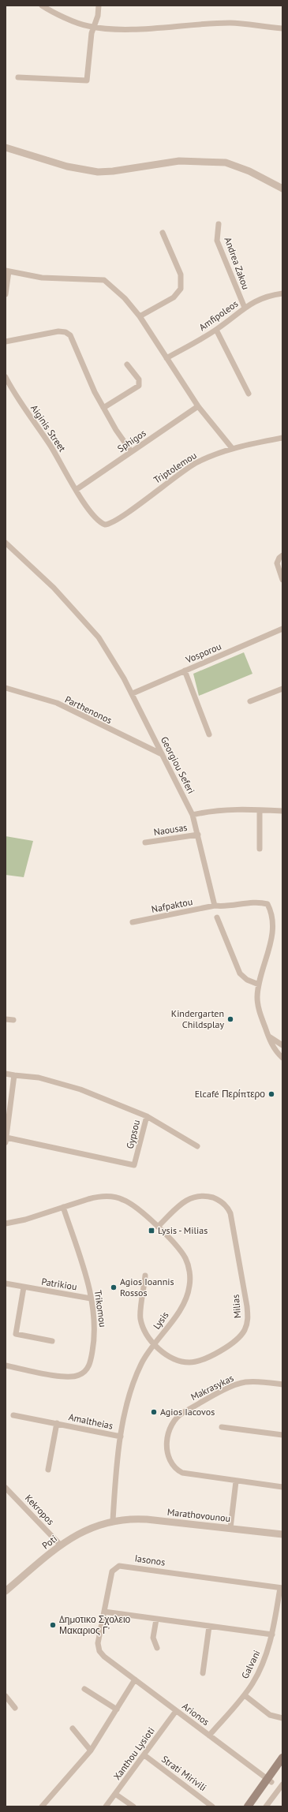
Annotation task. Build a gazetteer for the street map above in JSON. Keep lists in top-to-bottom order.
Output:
{
  "streets": {
    "street": [
      "Andrea Zakou",
      "Amfipoleos",
      "Aiginis Street",
      "Sphigos",
      "Triptolemou",
      "Vosporou",
      "Parthenonos",
      "Georgiou Seferi",
      "Naousas",
      "Nafpaktou",
      "Gypsou",
      "Patrikiou",
      "Milias",
      "Trikomou",
      "Lysis",
      "Makrasykas",
      "Amaltheias",
      "Kekropos",
      "Marathovounou",
      "Poti",
      "Iasonos",
      "Galvani",
      "Arionos",
      "Xanthou Lysioti",
      "Strati Mirivili"
    ]
  },
  "crossings": [
    ["Andrea Zakou", "Amfipoleos"],
    ["Aiginis Street", "Sphigos"],
    ["Aiginis Street", "Triptolemou"],
    ["Vosporou", "Georgiou Seferi"],
    ["Parthenonos", "Georgiou Seferi"],
    ["Georgiou Seferi", "Naousas"],
    ["Georgiou Seferi", "Nafpaktou"],
    ["Patrikiou", "Trikomou"],
    ["Milias", "Lysis"],
    ["Trikomou", "Lysis"],
    ["Lysis", "Amaltheias"],
    ["Lysis", "Marathovounou"],
    ["Lysis", "Poti"],
    ["Kekropos", "Poti"],
    ["Marathovounou", "Poti"],
    ["Iasonos", "Galvani"],
    ["Iasonos", "Arionos"],
    ["Galvani", "Arionos"],
    ["Arionos", "Xanthou Lysioti"],
    ["Xanthou Lysioti", "Strati Mirivili"]
  ],
  "places": {
    "other": [
      "Kindergarten Childsplay",
      "Elcafé Περίπτερο",
      "Agios Ioannis Rossos",
      "Agios Iacovos",
      "Δημοτικο Σχολειο Μακαριος Γ'"
    ],
    "transit": ["Lysis - Milias"]
  }
}
